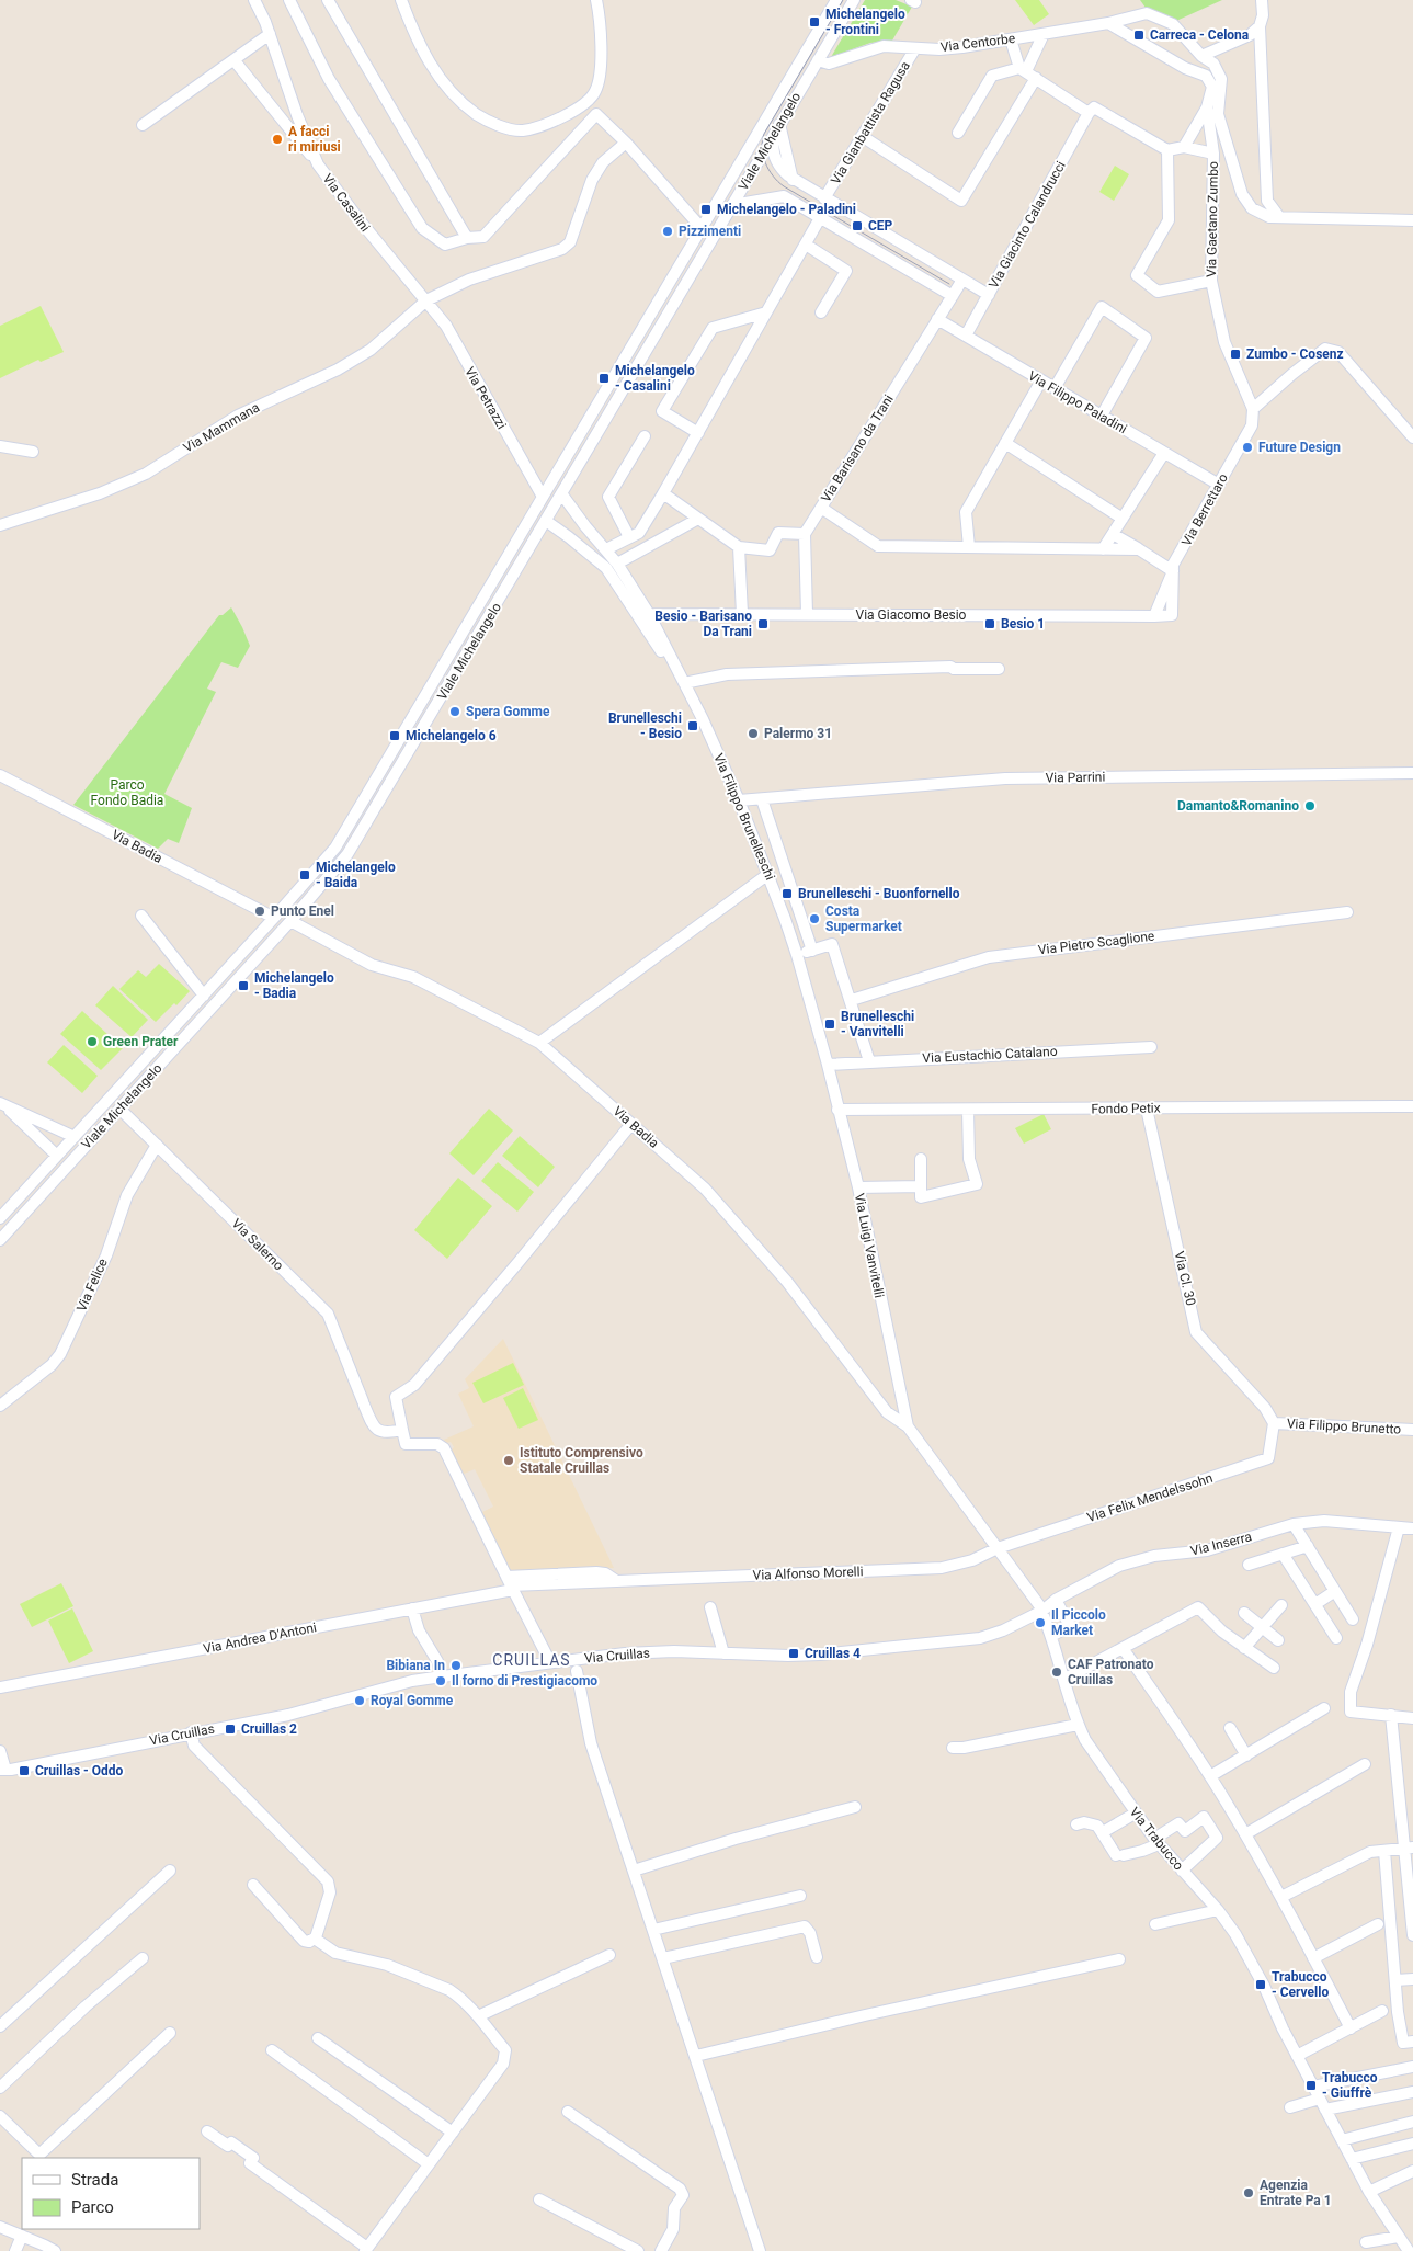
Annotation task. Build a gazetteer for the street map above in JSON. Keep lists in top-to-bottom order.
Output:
{
  "streets": {
    "street": [
      "Via Centorbe",
      "Via Gianbattista Ragusa",
      "Viale Michelangelo",
      "Via Casalini",
      "Via Gaetano Zumbo",
      "Via Giacinto Calandrucci",
      "Via Petrazzi",
      "Via Filippo Paladini",
      "Via Mammana",
      "Via Barisano da Trani",
      "Via Berrettaro",
      "Via Giacomo Besio",
      "Via Parrini",
      "Via Filippo Brunelleschi",
      "Via Badia",
      "Via Pietro Scaglione",
      "Via Eustachio Catalano",
      "Fondo Petix",
      "Via Salerno",
      "Via Luigi Vanvitelli",
      "Via Cl. 30",
      "Via Felice",
      "Via Filippo Brunetto",
      "Via Felix Mendelssohn",
      "Via Inserra",
      "Via Alfonso Morelli",
      "Via Andrea D'Antoni",
      "Via Cruillas",
      "Via Trabucco"
    ]
  },
  "crossings": [
    ["Via Centorbe", "Via Gianbattista Ragusa"],
    ["Via Centorbe", "Viale Michelangelo"],
    ["Viale Michelangelo", "Via Petrazzi"],
    ["Viale Michelangelo", "Via Filippo Brunelleschi"],
    ["Viale Michelangelo", "Via Badia"],
    ["Viale Michelangelo", "Via Salerno"],
    ["Via Casalini", "Via Petrazzi"],
    ["Via Casalini", "Via Mammana"],
    ["Via Gaetano Zumbo", "Via Berrettaro"],
    ["Via Giacinto Calandrucci", "Via Filippo Paladini"],
    ["Via Petrazzi", "Via Mammana"],
    ["Via Filippo Paladini", "Via Barisano da Trani"],
    ["Via Filippo Paladini", "Via Berrettaro"],
    ["Via Berrettaro", "Via Giacomo Besio"],
    ["Via Giacomo Besio", "Via Filippo Brunelleschi"],
    ["Via Parrini", "Via Filippo Brunelleschi"],
    ["Via Filippo Brunelleschi", "Via Eustachio Catalano"],
    ["Via Filippo Brunelleschi", "Via Luigi Vanvitelli"],
    ["Via Badia", "Via Luigi Vanvitelli"],
    ["Via Badia", "Via Trabucco"],
    ["Via Eustachio Catalano", "Via Luigi Vanvitelli"],
    ["Fondo Petix", "Via Luigi Vanvitelli"],
    ["Fondo Petix", "Via Cl. 30"],
    ["Via Salerno", "Via Felice"],
    ["Via Luigi Vanvitelli", "Via Trabucco"],
    ["Via Cl. 30", "Via Filippo Brunetto"],
    ["Via Cl. 30", "Via Felix Mendelssohn"],
    ["Via Filippo Brunetto", "Via Felix Mendelssohn"],
    ["Via Felix Mendelssohn", "Via Alfonso Morelli"],
    ["Via Felix Mendelssohn", "Via Trabucco"],
    ["Via Inserra", "Via Cruillas"],
    ["Via Inserra", "Via Trabucco"],
    ["Via Alfonso Morelli", "Via Andrea D'Antoni"],
    ["Via Alfonso Morelli", "Via Trabucco"],
    ["Via Cruillas", "Via Trabucco"]
  ],
  "districts": ["CRUILLAS"],
  "parks": ["Parco Fondo Badia"],
  "places": {
    "transit": [
      "Michelangelo - Frontini",
      "Carreca - Celona",
      "Michelangelo - Paladini",
      "CEP",
      "Zumbo - Cosenz",
      "Michelangelo - Casalini",
      "Besio - Barisano Da Trani",
      "Besio 1",
      "Brunelleschi - Besio",
      "Michelangelo 6",
      "Michelangelo - Baida",
      "Brunelleschi - Buonfornello",
      "Michelangelo - Badia",
      "Brunelleschi - Vanvitelli",
      "Cruillas 4",
      "Cruillas 2",
      "Cruillas - Oddo",
      "Trabucco - Cervello",
      "Trabucco - Giuffrè"
    ],
    "other": [
      "A facci ri miriusi",
      "Pizzimenti",
      "Future Design",
      "Spera Gomme",
      "Palermo 31",
      "Damanto&Romanino",
      "Punto Enel",
      "Costa Supermarket",
      "Green Prater",
      "Istituto Comprensivo Statale Cruillas",
      "Il Piccolo Market",
      "Bibiana In",
      "CAF Patronato Cruillas",
      "Il forno di Prestigiacomo",
      "Royal Gomme",
      "Agenzia Entrate Pa 1"
    ]
  },
  "legend": ["Strada", "Parco"]
}
